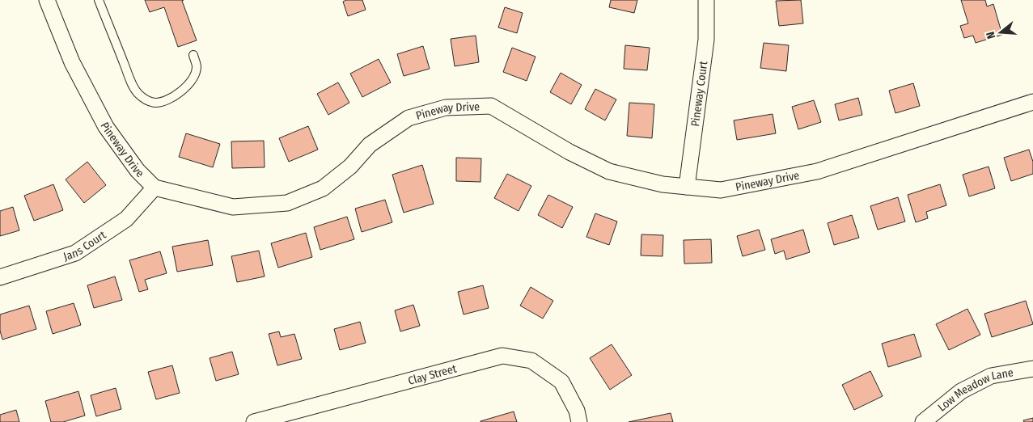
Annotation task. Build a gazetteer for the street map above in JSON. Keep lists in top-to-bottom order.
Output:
{
  "streets": {
    "street": [
      "Pineway Court",
      "Pineway Drive",
      "Jans Court",
      "Clay Street",
      "Low Meadow Lane"
    ]
  },
  "crossings": [
    ["Pineway Court", "Pineway Drive"],
    ["Pineway Drive", "Jans Court"]
  ],
  "north": "left"
}
